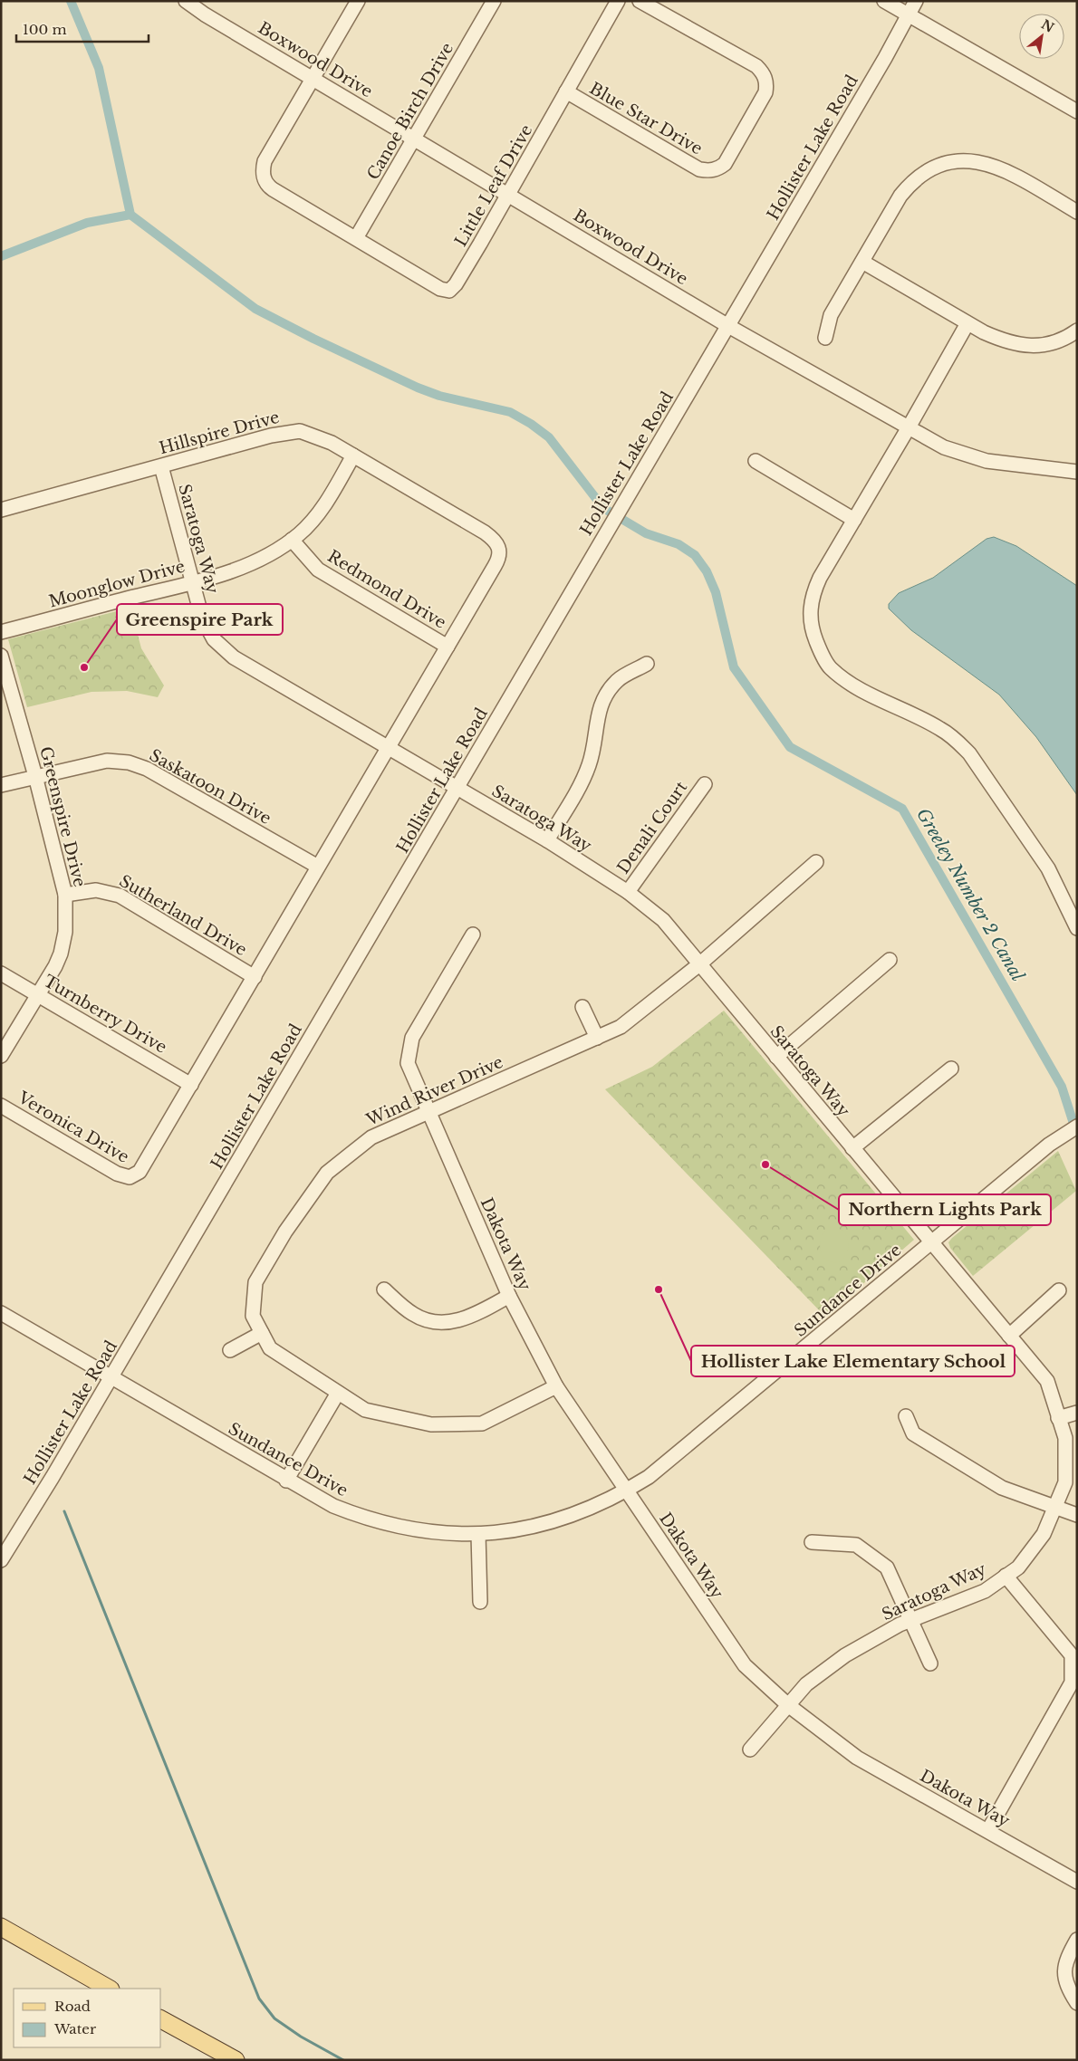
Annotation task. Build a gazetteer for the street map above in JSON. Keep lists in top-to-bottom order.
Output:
{
  "streets": {
    "street": [
      "Boxwood Drive",
      "Canoe Birch Drive",
      "Blue Star Drive",
      "Hollister Lake Road",
      "Little Leaf Drive",
      "Hillspire Drive",
      "Saratoga Way",
      "Moonglow Drive",
      "Redmond Drive",
      "Saskatoon Drive",
      "Greenspire Drive",
      "Denali Court",
      "Sutherland Drive",
      "Turnberry Drive",
      "Wind River Drive",
      "Veronica Drive",
      "Dakota Way",
      "Sundance Drive"
    ]
  },
  "crossings": [
    ["Boxwood Drive", "Canoe Birch Drive"],
    ["Boxwood Drive", "Hollister Lake Road"],
    ["Boxwood Drive", "Little Leaf Drive"],
    ["Canoe Birch Drive", "Little Leaf Drive"],
    ["Blue Star Drive", "Little Leaf Drive"],
    ["Hollister Lake Road", "Saratoga Way"],
    ["Hollister Lake Road", "Sundance Drive"],
    ["Hillspire Drive", "Saratoga Way"],
    ["Hillspire Drive", "Moonglow Drive"],
    ["Hillspire Drive", "Redmond Drive"],
    ["Saratoga Way", "Moonglow Drive"],
    ["Saratoga Way", "Denali Court"],
    ["Saratoga Way", "Wind River Drive"],
    ["Saratoga Way", "Dakota Way"],
    ["Saratoga Way", "Sundance Drive"],
    ["Moonglow Drive", "Redmond Drive"],
    ["Saskatoon Drive", "Greenspire Drive"],
    ["Greenspire Drive", "Sutherland Drive"],
    ["Greenspire Drive", "Turnberry Drive"],
    ["Turnberry Drive", "Veronica Drive"],
    ["Wind River Drive", "Dakota Way"],
    ["Dakota Way", "Sundance Drive"]
  ],
  "water": ["Greeley Number 2 Canal"],
  "places": ["Greenspire Park", "Northern Lights Park", "Hollister Lake Elementary School"],
  "legend": ["Road", "Water"],
  "scale_bar": "100 m",
  "north": "top right"
}
